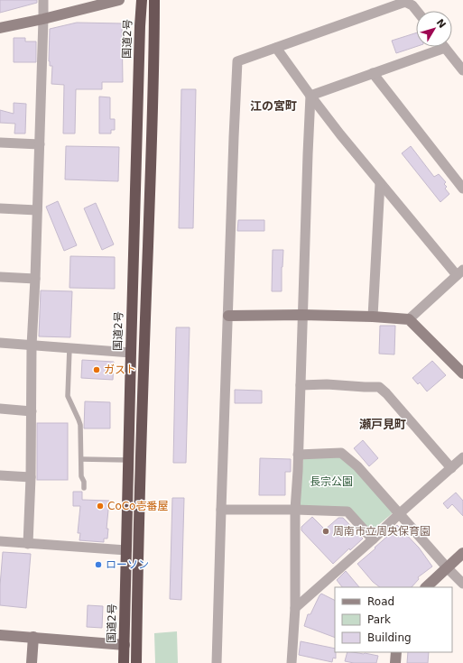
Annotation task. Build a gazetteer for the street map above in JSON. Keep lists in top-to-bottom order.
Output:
{
  "streets": {
    "highway": ["国道2号"]
  },
  "districts": ["江の宮町", "瀬戸見町"],
  "parks": ["長宗公園"],
  "places": [
    "ガスト",
    "CoCo壱番屋",
    "周南市立周央保育園",
    "ローソン"
  ],
  "legend": ["Road", "Park", "Building"],
  "north": "top right"
}
